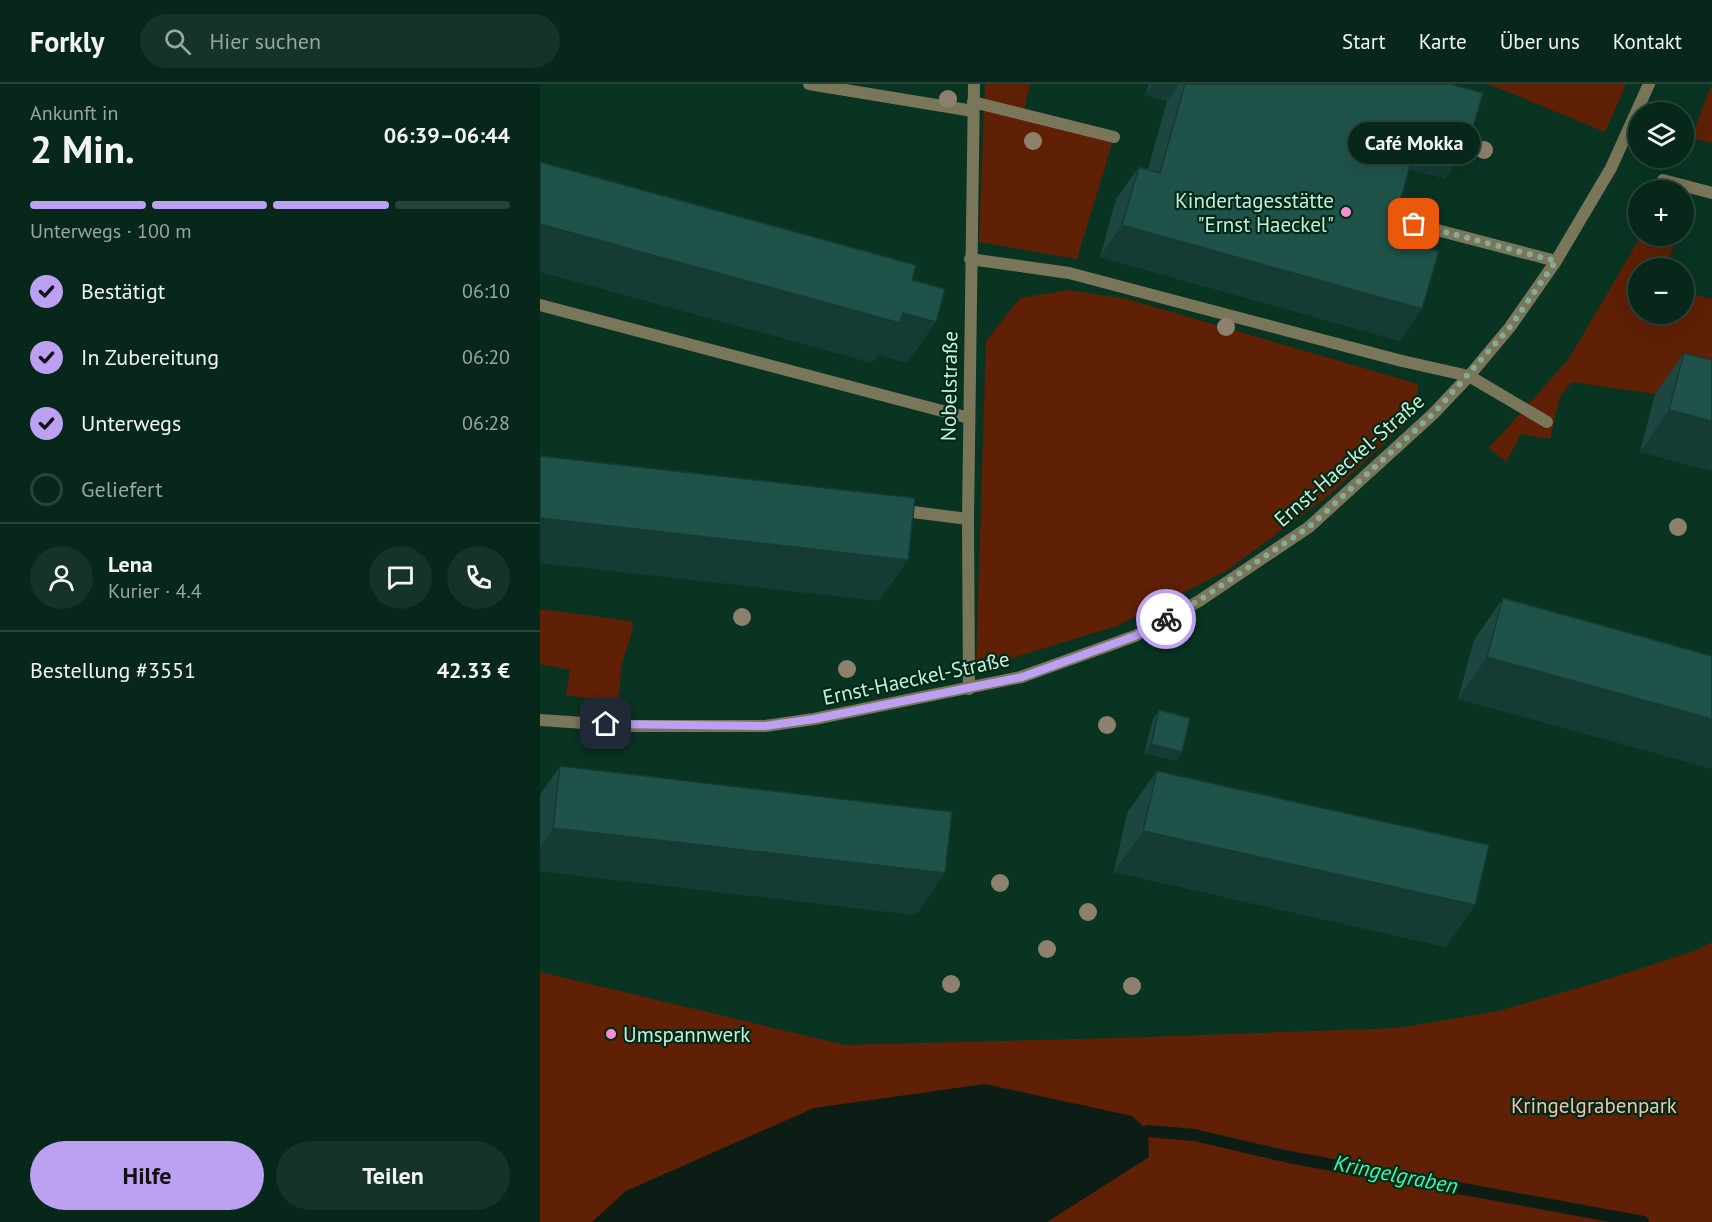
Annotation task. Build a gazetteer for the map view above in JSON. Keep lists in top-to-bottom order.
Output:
{
  "streets": {
    "street": ["Nobelstraße", "Ernst-Haeckel-Straße"]
  },
  "crossings": [
    ["Nobelstraße", "Ernst-Haeckel-Straße"]
  ],
  "water": ["Kringelgraben"],
  "parks": ["Kringelgrabenpark"],
  "places": ["Kindertagesstätte \"Ernst Haeckel\"", "Café Mokka", "Umspannwerk"],
  "page": {
    "header": "Forkly",
    "search": "Hier suchen",
    "nav": [
      "Start",
      "Karte",
      "Über uns",
      "Kontakt"
    ],
    "heading": ["2 Min.", "Ankunft in", "06:39–06:44"],
    "panel": [
      "Lena",
      "Kurier · 4.4",
      "Bestellung #3551",
      "42.33 €"
    ],
    "map_buttons": ["+", "−"],
    "bubble": "Café Mokka",
    "bar": "Unterwegs · 100 m",
    "list": [
      ["Bestätigt", "06:10"],
      ["In Zubereitung", "06:20"],
      ["Unterwegs", "06:28"],
      "Geliefert"
    ],
    "buttons": ["Hilfe", "Teilen"]
  }
}
